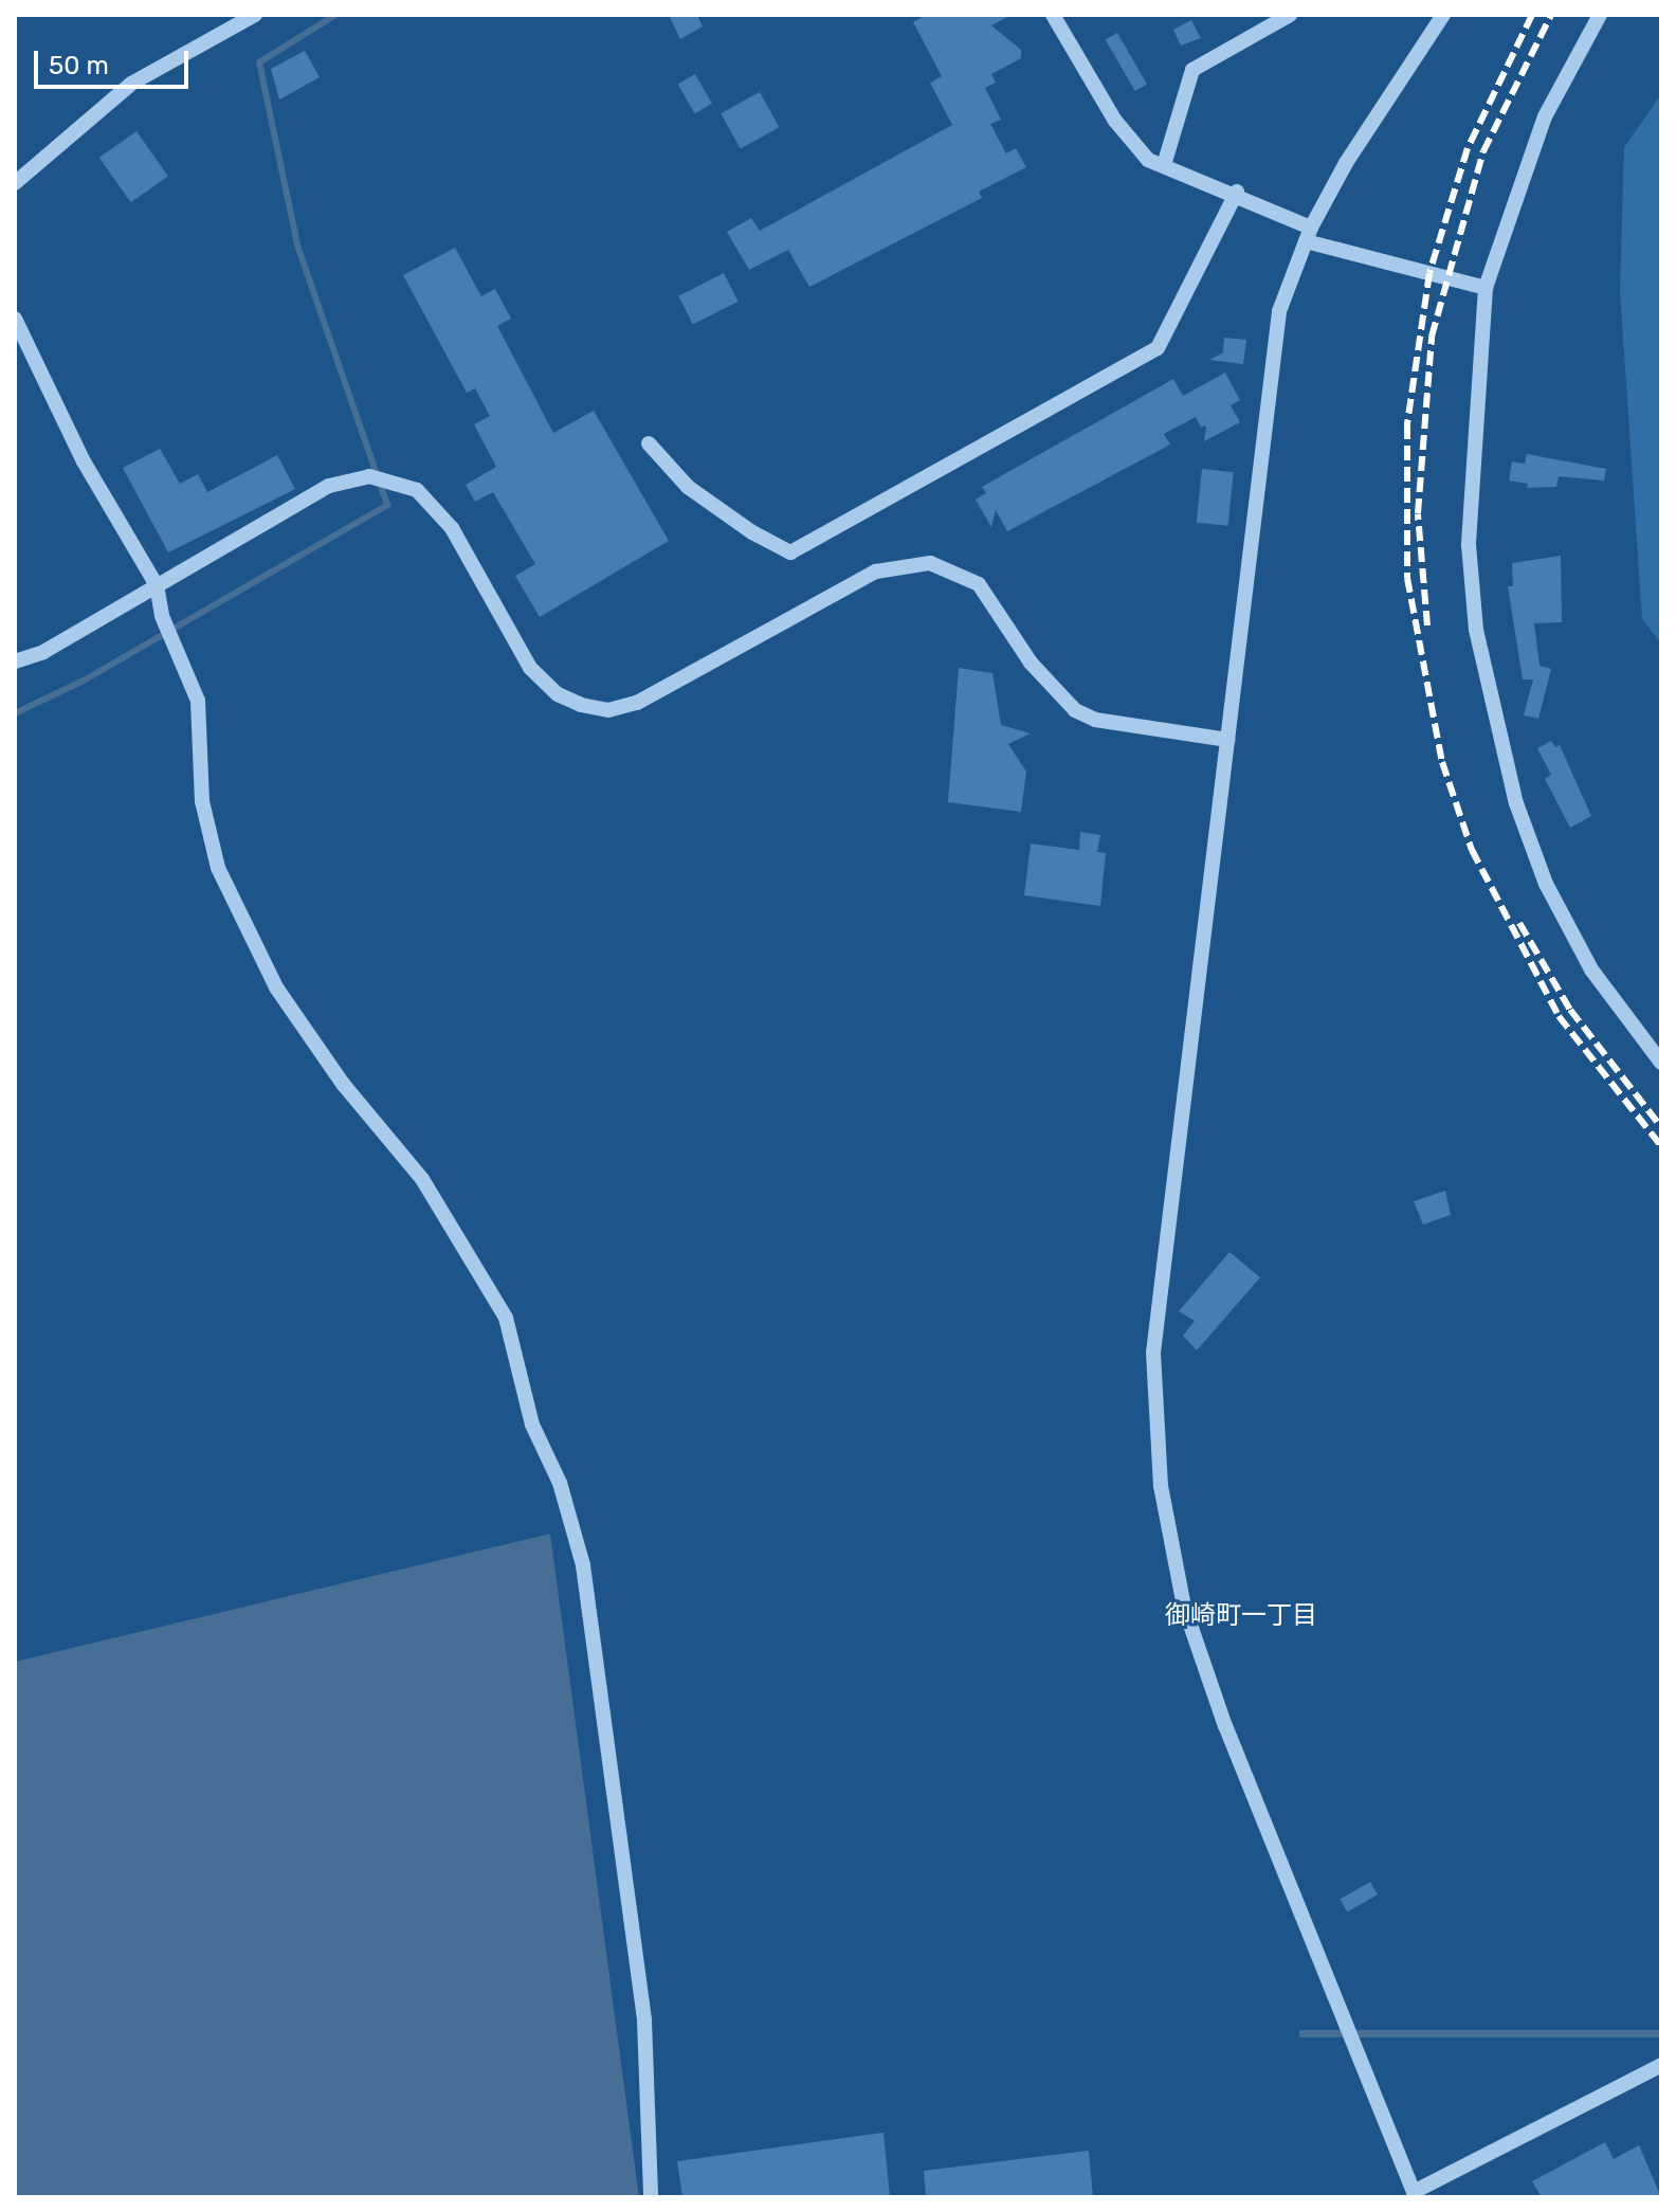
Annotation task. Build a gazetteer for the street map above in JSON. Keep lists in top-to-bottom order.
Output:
{
  "districts": ["御崎町一丁目"],
  "scale_bar": "50 m"
}
